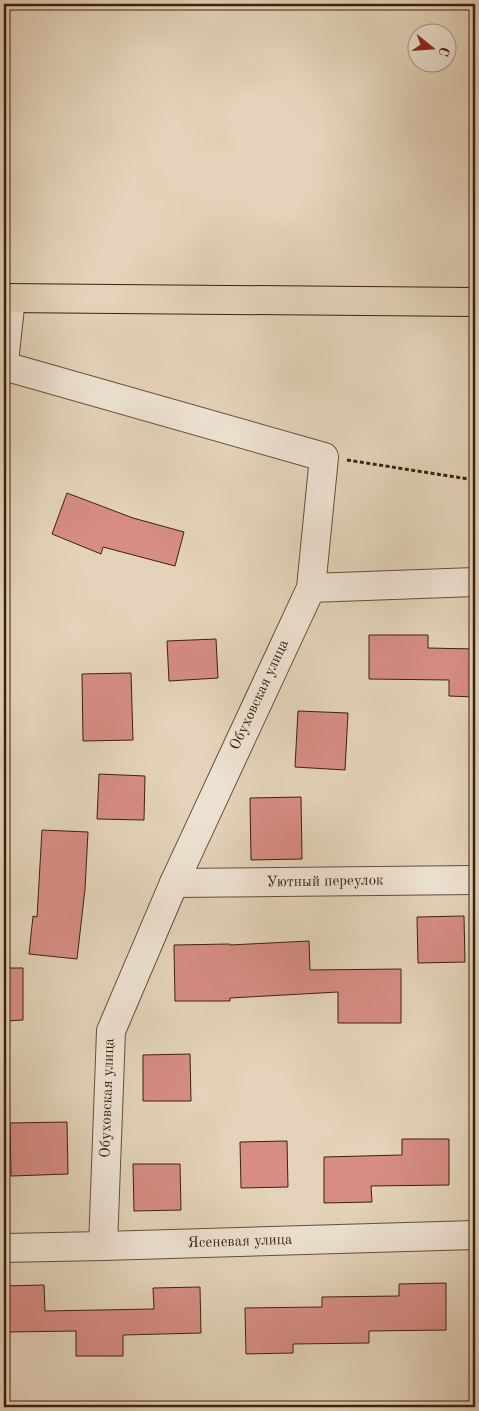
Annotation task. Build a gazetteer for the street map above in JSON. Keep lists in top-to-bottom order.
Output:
{
  "streets": {
    "street": ["Обуховская улица", "Уютный переулок", "Ясеневая улица"]
  },
  "crossings": [
    ["Обуховская улица", "Уютный переулок"],
    ["Обуховская улица", "Ясеневая улица"]
  ],
  "north": "right"
}
